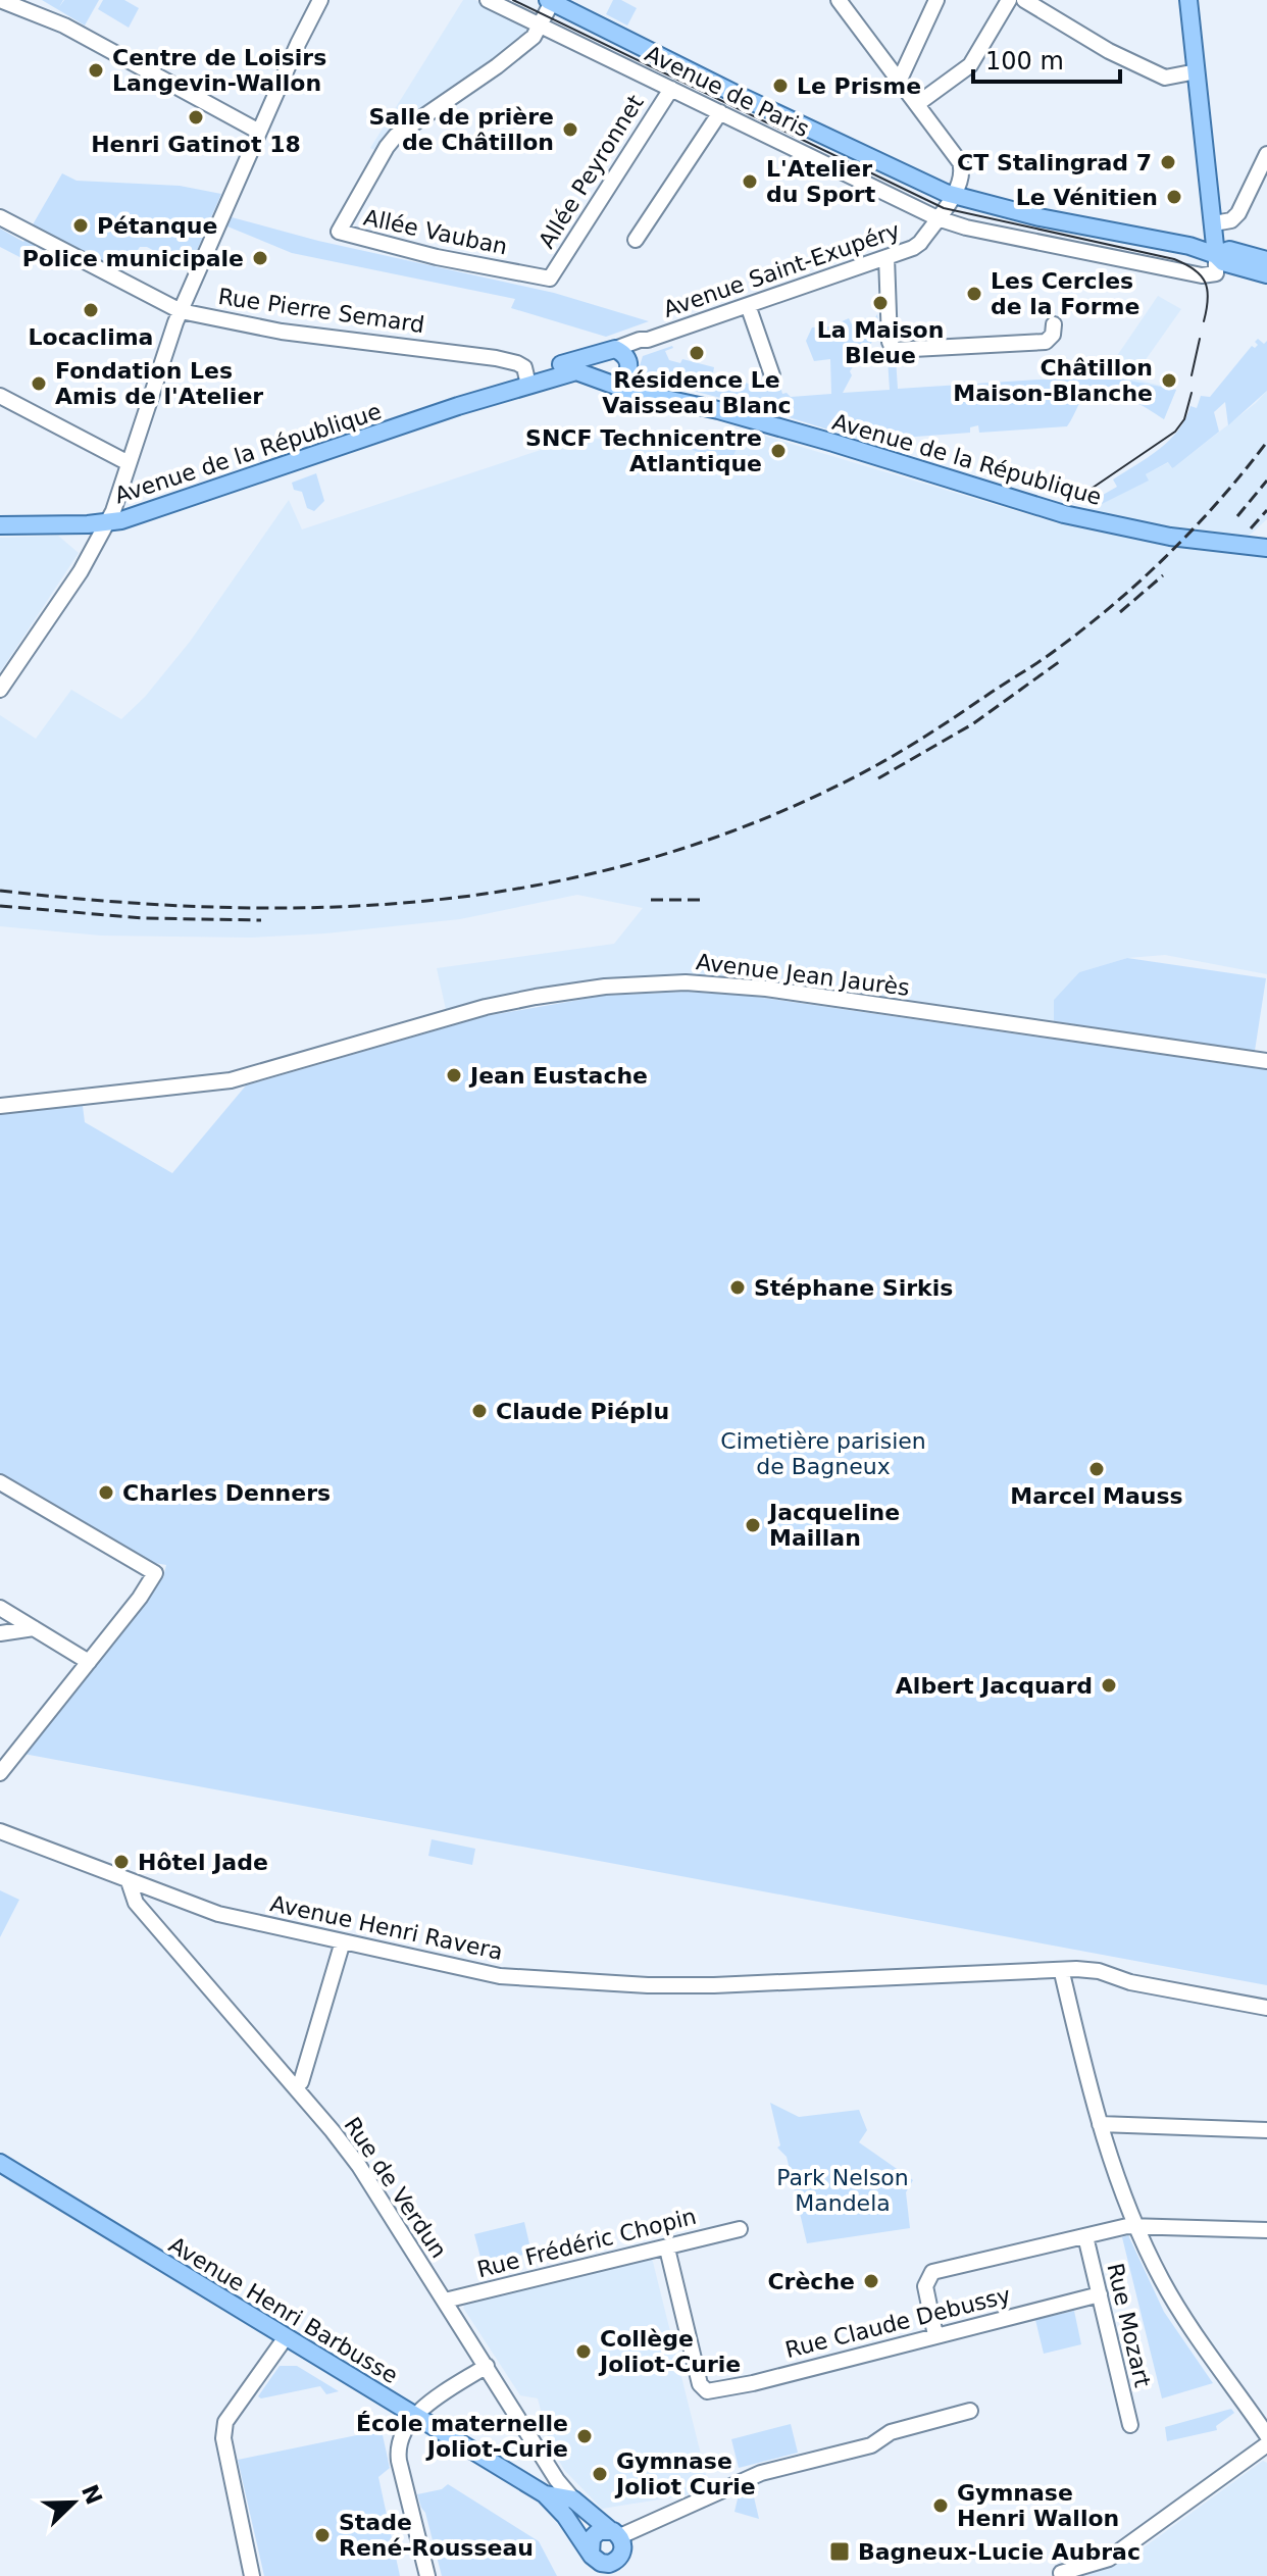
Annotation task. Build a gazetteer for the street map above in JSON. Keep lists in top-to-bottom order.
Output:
{
  "streets": {
    "main road": [
      "Avenue de Paris",
      "Avenue de la République",
      "Rue de Verdun",
      "Avenue Henri Barbusse"
    ],
    "street": [
      "Allée Peyronnet",
      "Allée Vauban",
      "Avenue Saint-Exupéry",
      "Rue Pierre Semard",
      "Avenue Jean Jaurès",
      "Avenue Henri Ravera",
      "Rue Frédéric Chopin",
      "Rue Claude Debussy",
      "Rue Mozart"
    ]
  },
  "crossings": [
    ["Avenue de Paris", "Allée Peyronnet"],
    ["Avenue de Paris", "Allée Vauban"],
    ["Avenue de Paris", "Avenue Saint-Exupéry"],
    ["Allée Peyronnet", "Allée Vauban"],
    ["Avenue Saint-Exupéry", "Avenue de la République"],
    ["Rue Pierre Semard", "Avenue de la République"],
    ["Avenue Henri Ravera", "Rue de Verdun"],
    ["Rue de Verdun", "Rue Frédéric Chopin"],
    ["Rue de Verdun", "Avenue Henri Barbusse"],
    ["Rue Frédéric Chopin", "Rue Claude Debussy"],
    ["Rue Claude Debussy", "Rue Mozart"]
  ],
  "parks": ["Cimetière parisien de Bagneux", "Park Nelson Mandela"],
  "places": {
    "other": [
      "Centre de Loisirs Langevin-Wallon",
      "Le Prisme",
      "Henri Gatinot 18",
      "Salle de prière de Châtillon",
      "CT Stalingrad 7",
      "L'Atelier du Sport",
      "Le Vénitien",
      "Pétanque",
      "Police municipale",
      "Les Cercles de la Forme",
      "La Maison Bleue",
      "Locaclima",
      "Résidence Le Vaisseau Blanc",
      "Châtillon Maison-Blanche",
      "Fondation Les Amis de l'Atelier",
      "SNCF Technicentre Atlantique",
      "Jean Eustache",
      "Stéphane Sirkis",
      "Claude Piéplu",
      "Marcel Mauss",
      "Charles Denners",
      "Jacqueline Maillan",
      "Albert Jacquard",
      "Hôtel Jade",
      "Crèche",
      "Collège Joliot-Curie",
      "École maternelle Joliot-Curie",
      "Gymnase Joliot Curie",
      "Gymnase Henri Wallon",
      "Stade René-Rousseau"
    ],
    "transit": ["Bagneux-Lucie Aubrac"]
  },
  "scale_bar": "100 m",
  "north": "top right"
}
